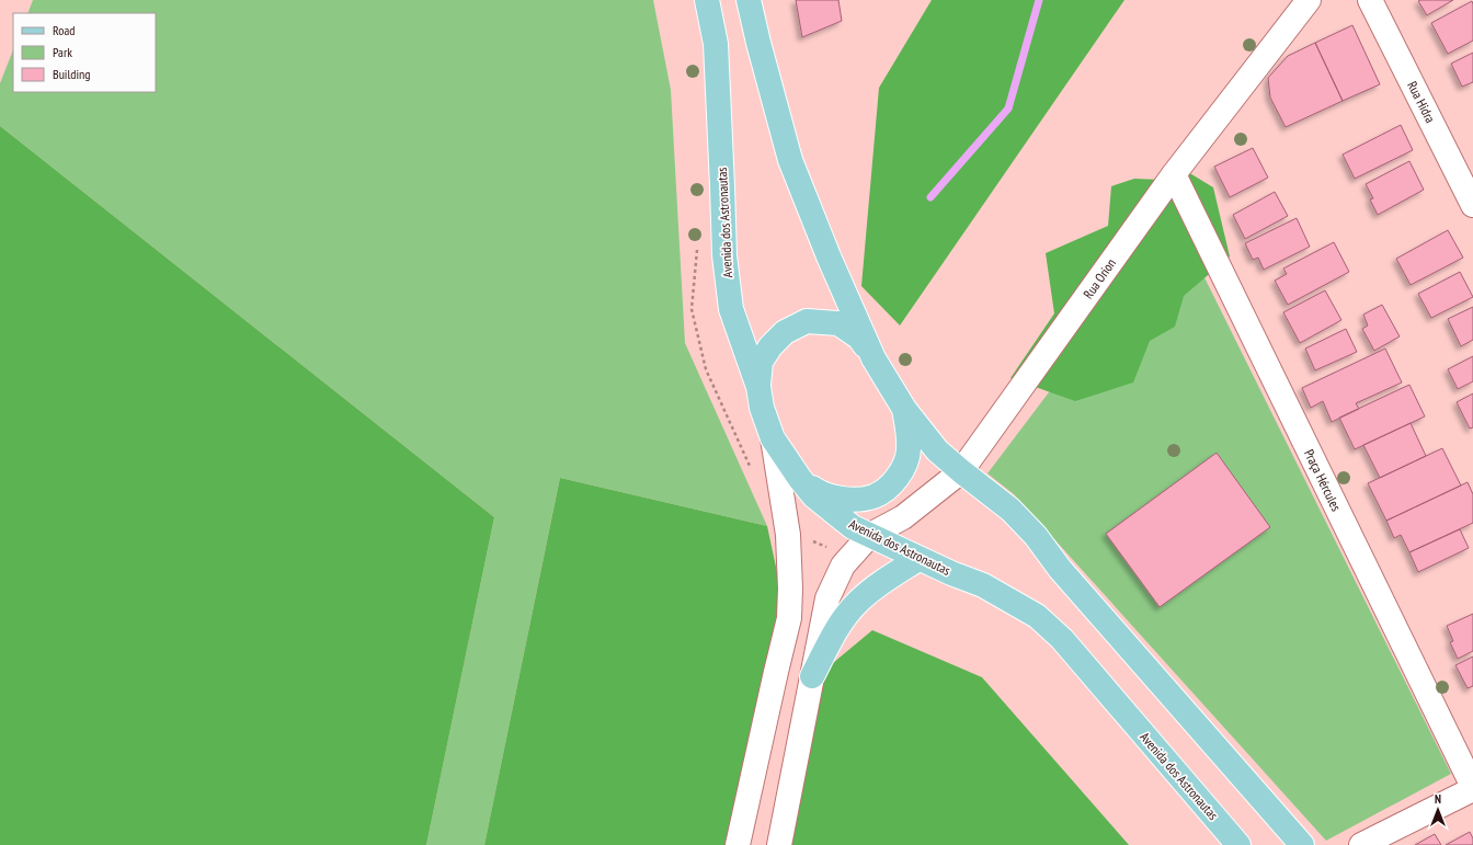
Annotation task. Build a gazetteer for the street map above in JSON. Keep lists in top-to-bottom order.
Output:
{
  "streets": {
    "main road": ["Avenida dos Astronautas"],
    "street": ["Rua Hidra", "Rua Orion", "Praça Hércules"]
  },
  "crossings": [
    ["Avenida dos Astronautas", "Rua Orion"],
    ["Rua Orion", "Praça Hércules"]
  ],
  "legend": ["Road", "Park", "Building"],
  "north": "top"
}
